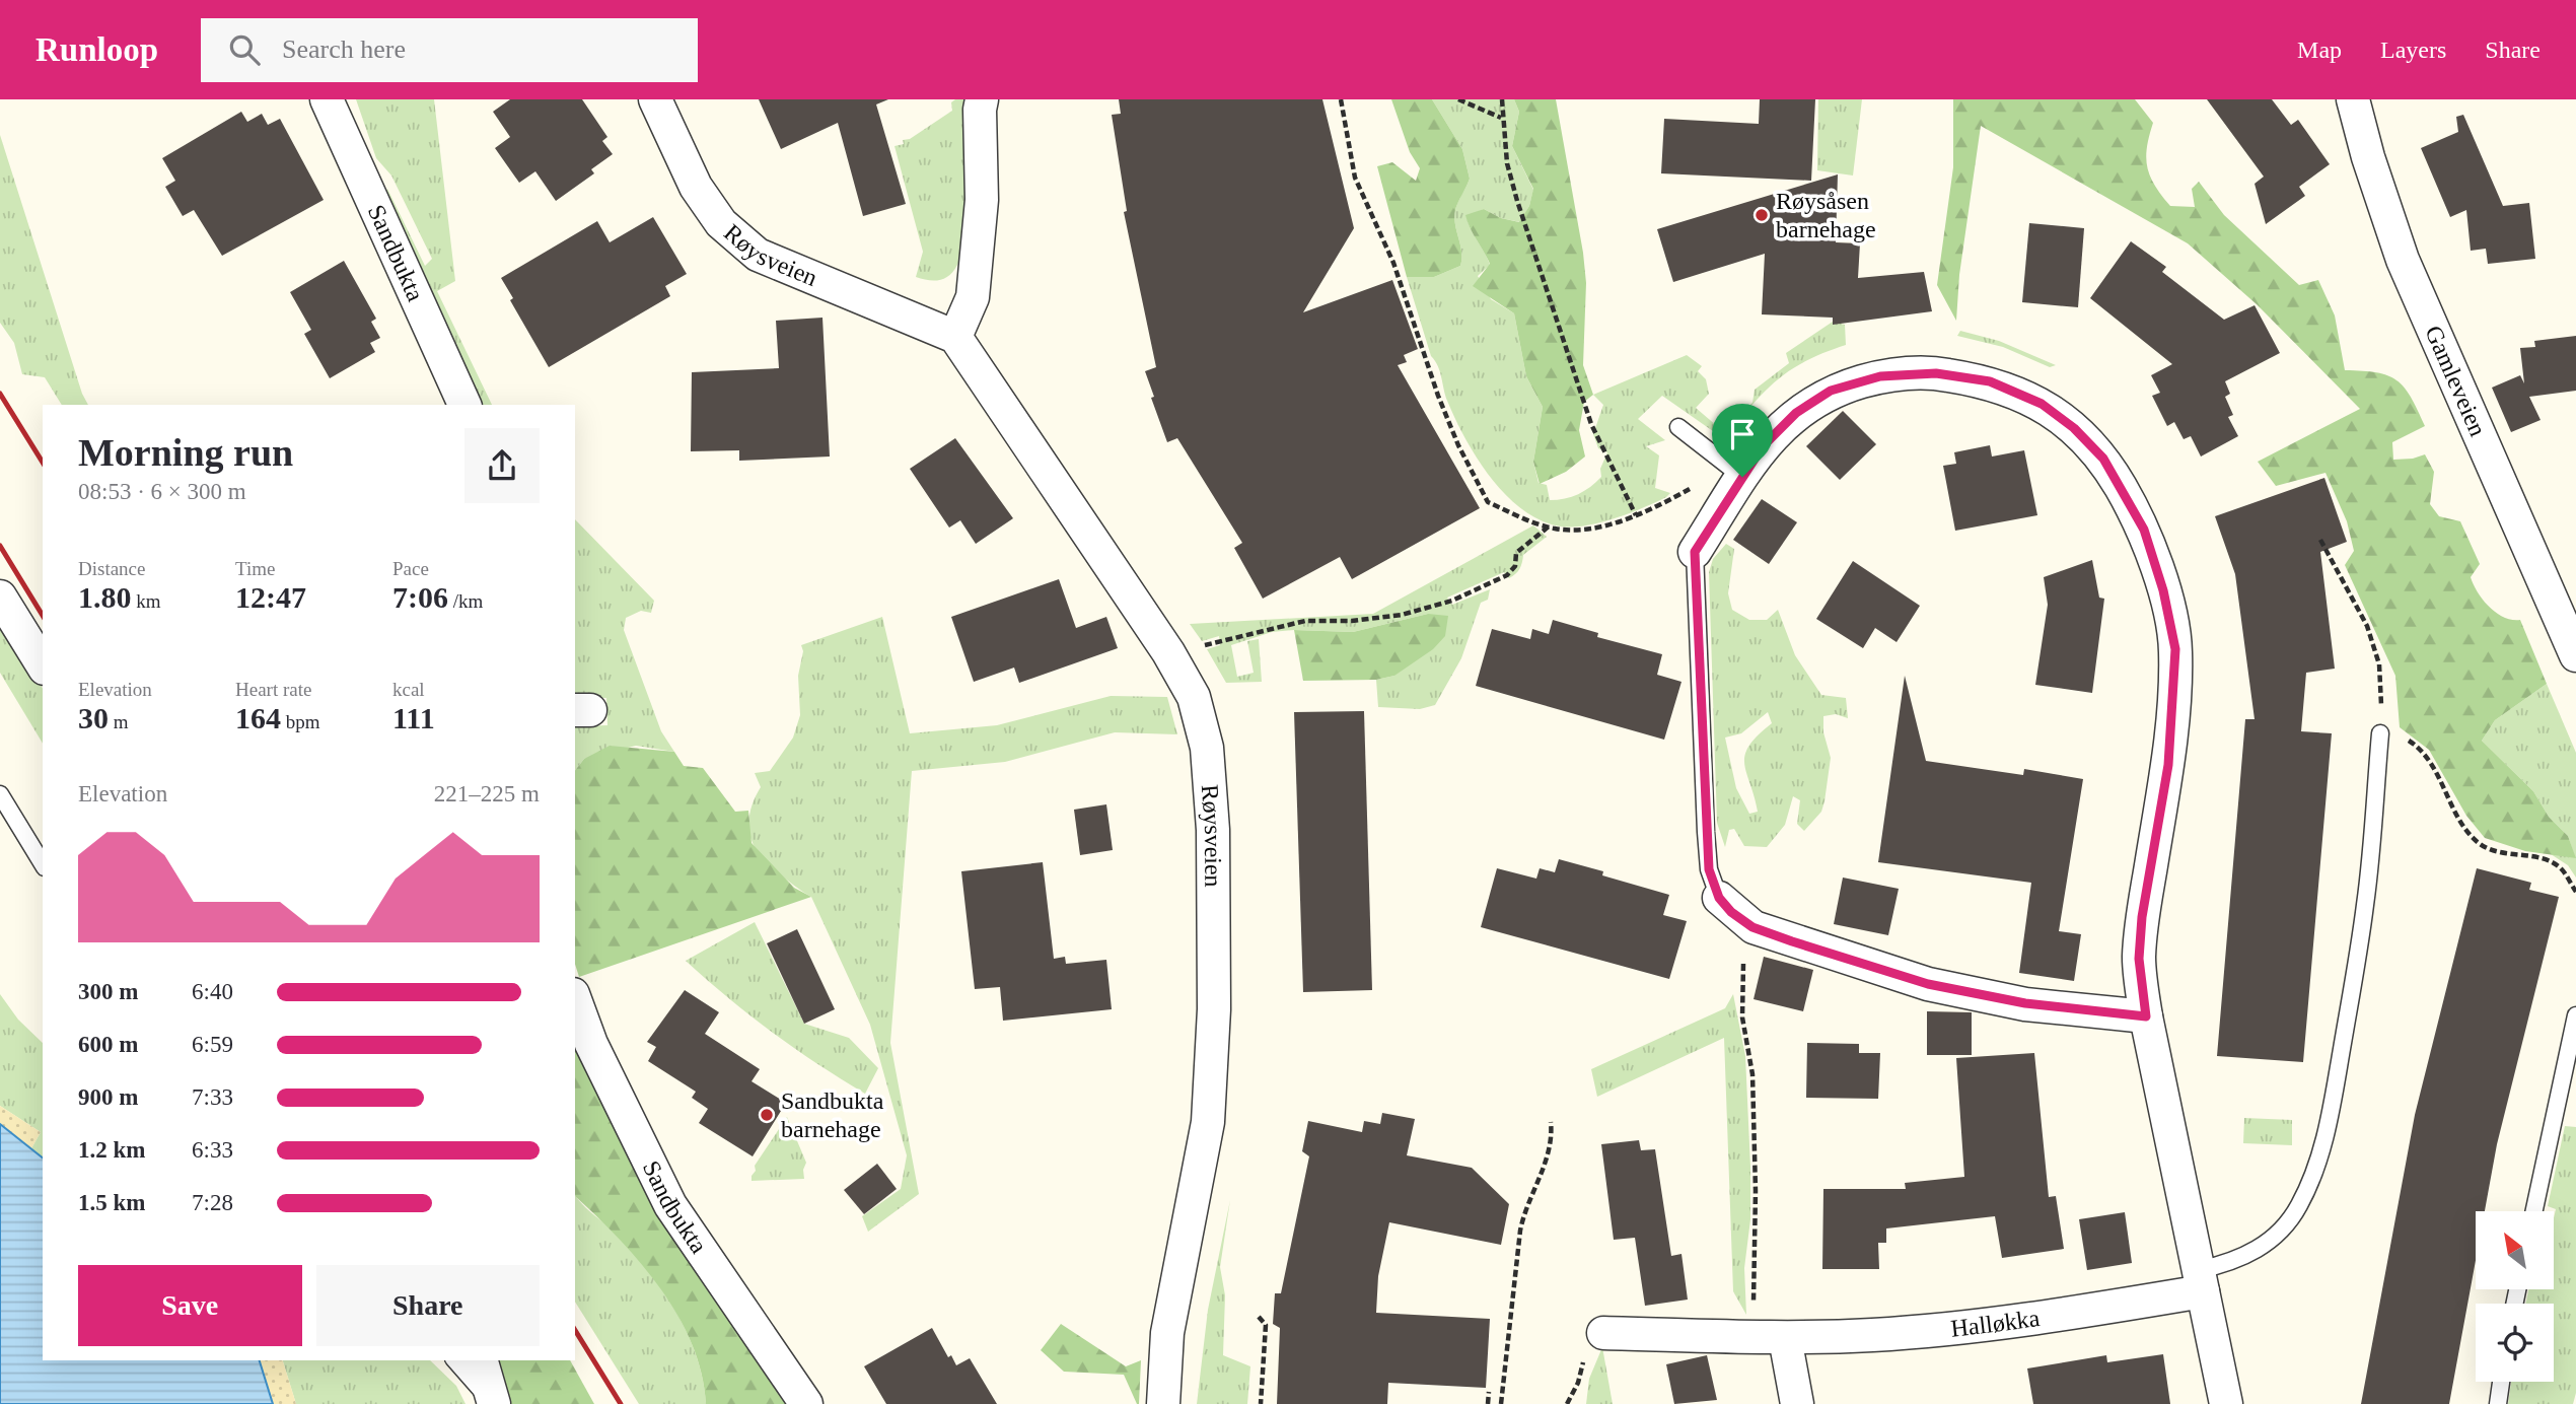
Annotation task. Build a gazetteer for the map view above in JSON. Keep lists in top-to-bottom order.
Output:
{
  "streets": {
    "street": [
      "Sandbukta",
      "Røysveien",
      "Gamleveien",
      "Halløkka"
    ]
  },
  "places": ["Røysåsen barnehage", "Sandbukta barnehage"],
  "north": "top left",
  "page": {
    "header": "Runloop",
    "search": "Search here",
    "nav": ["Map", "Layers", "Share"],
    "heading": ["Morning run", "08:53 · 6 × 300 m"],
    "stats": [
      ["Distance", "1.80 km"],
      ["Time", "12:47"],
      ["Pace", "7:06 /km"],
      ["Elevation", "30 m"],
      ["Heart rate", "164 bpm"],
      ["kcal", "111"]
    ],
    "chart": ["Elevation", "221–225 m"],
    "list": [
      {
        "name": "300 m",
        "note": "6:40"
      },
      {
        "name": "600 m",
        "note": "6:59"
      },
      {
        "name": "900 m",
        "note": "7:33"
      },
      {
        "name": "1.2 km",
        "note": "6:33"
      },
      {
        "name": "1.5 km",
        "note": "7:28"
      }
    ],
    "buttons": ["Save", "Share"]
  }
}
